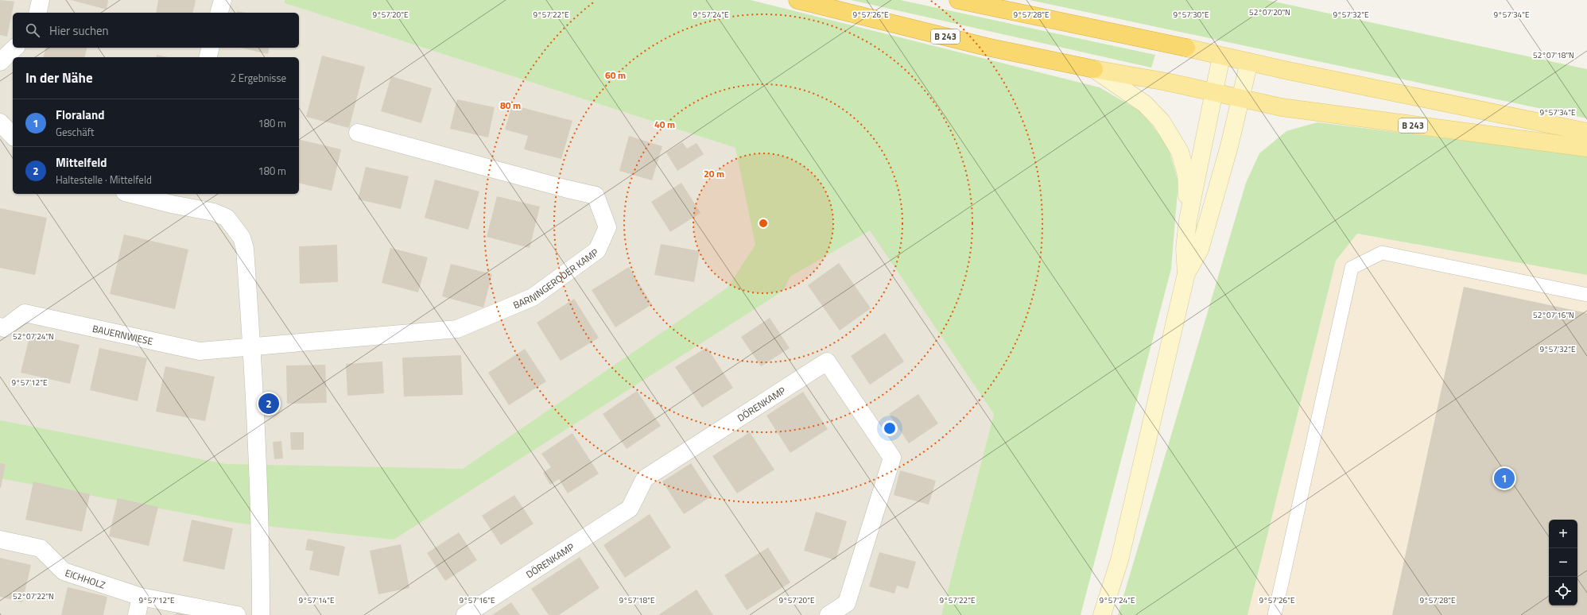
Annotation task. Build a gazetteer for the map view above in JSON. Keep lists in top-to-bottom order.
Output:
{
  "streets": {
    "highway": ["B 243"],
    "street": [
      "BARNINGERODER KAMP",
      "BAUERNWIESE",
      "DÖRENKAMP",
      "EICHHOLZ"
    ]
  },
  "crossings": [
    ["BARNINGERODER KAMP", "BAUERNWIESE"]
  ],
  "page": {
    "search": "Hier suchen",
    "heading": ["In der Nähe", "2 Ergebnisse"],
    "list": [
      {
        "mark": "1",
        "name": "Floraland",
        "note": "Geschäft",
        "value": "180 m"
      },
      {
        "mark": "2",
        "name": "Mittelfeld",
        "note": "Haltestelle · Mittelfeld",
        "value": "180 m"
      }
    ],
    "pins": ["2", "1"],
    "map_buttons": ["+", "−"]
  },
  "coordinates": [
    "52°07'20\"N",
    "9°57'34\"E",
    "9°57'20\"E",
    "9°57'22\"E",
    "9°57'24\"E",
    "9°57'26\"E",
    "9°57'28\"E",
    "9°57'30\"E",
    "9°57'32\"E",
    "52°07'18\"N",
    "52°07'16\"N",
    "52°07'24\"N",
    "9°57'12\"E",
    "52°07'22\"N",
    "9°57'14\"E",
    "9°57'16\"E",
    "9°57'18\"E"
  ],
  "rings": [
    "60 m",
    "80 m",
    "40 m",
    "20 m"
  ]
}
